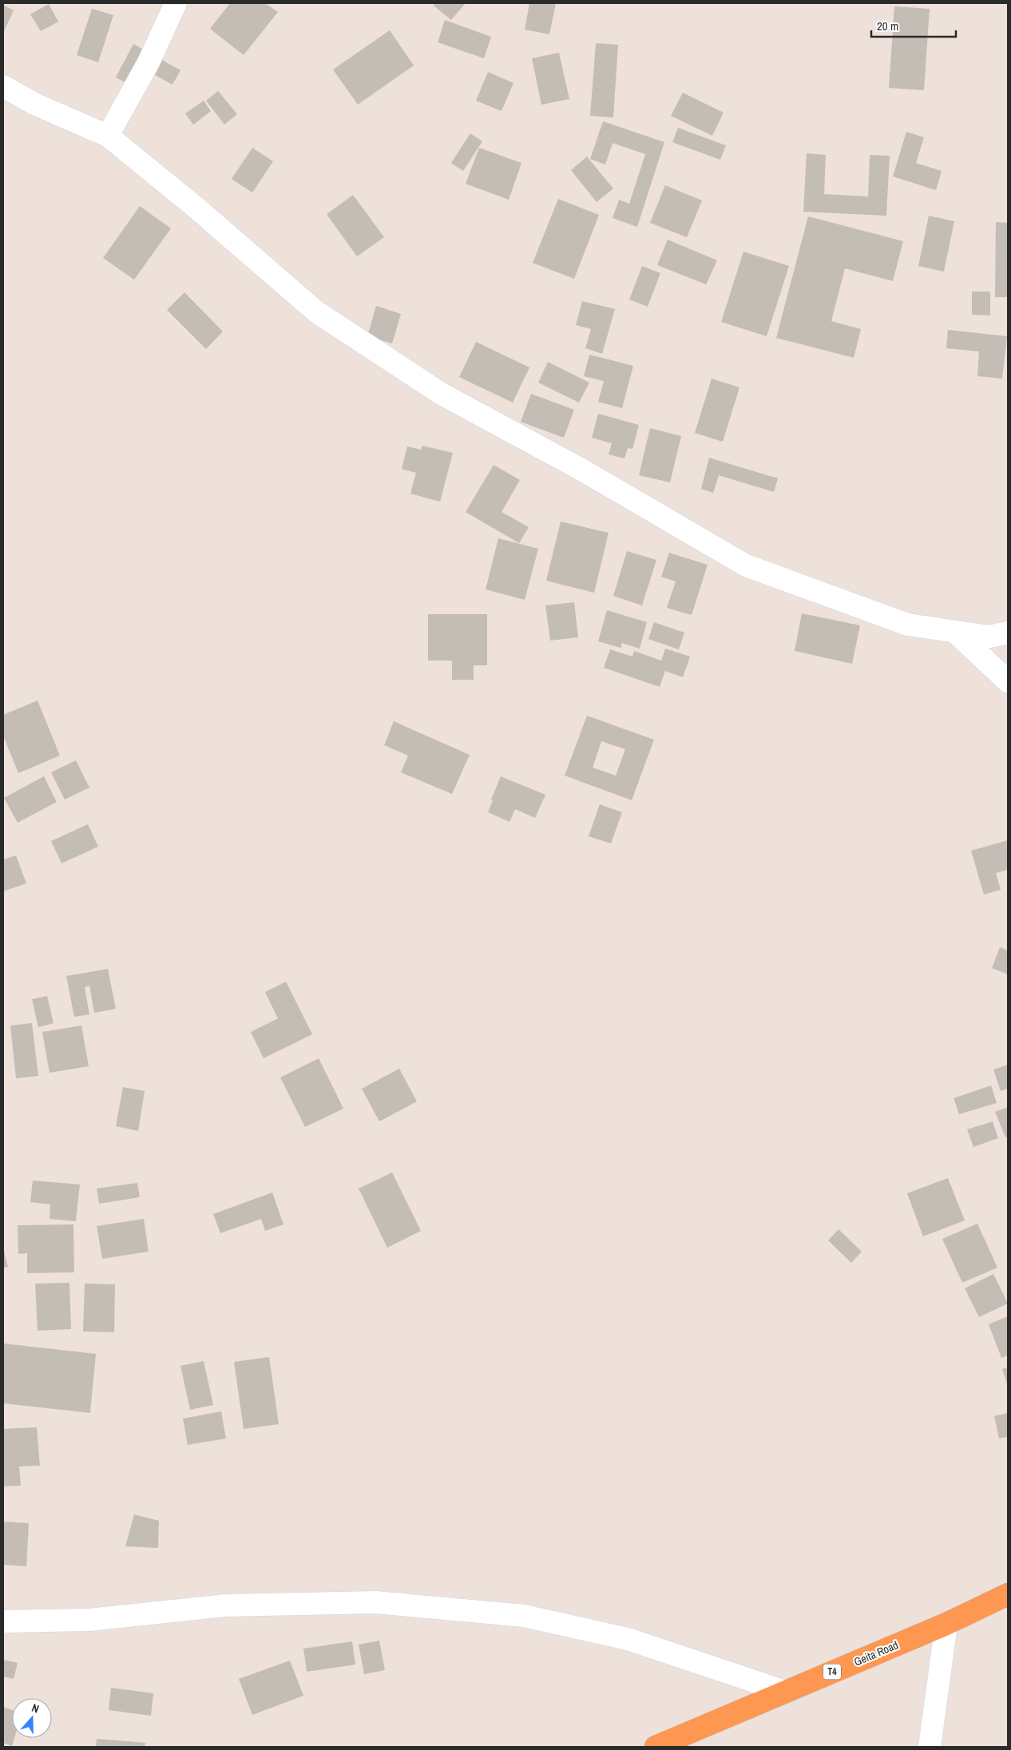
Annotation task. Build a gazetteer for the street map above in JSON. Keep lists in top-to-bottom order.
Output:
{
  "streets": {
    "highway": ["Geita Road", "T4"]
  },
  "scale_bar": "20 m",
  "north": "top"
}
